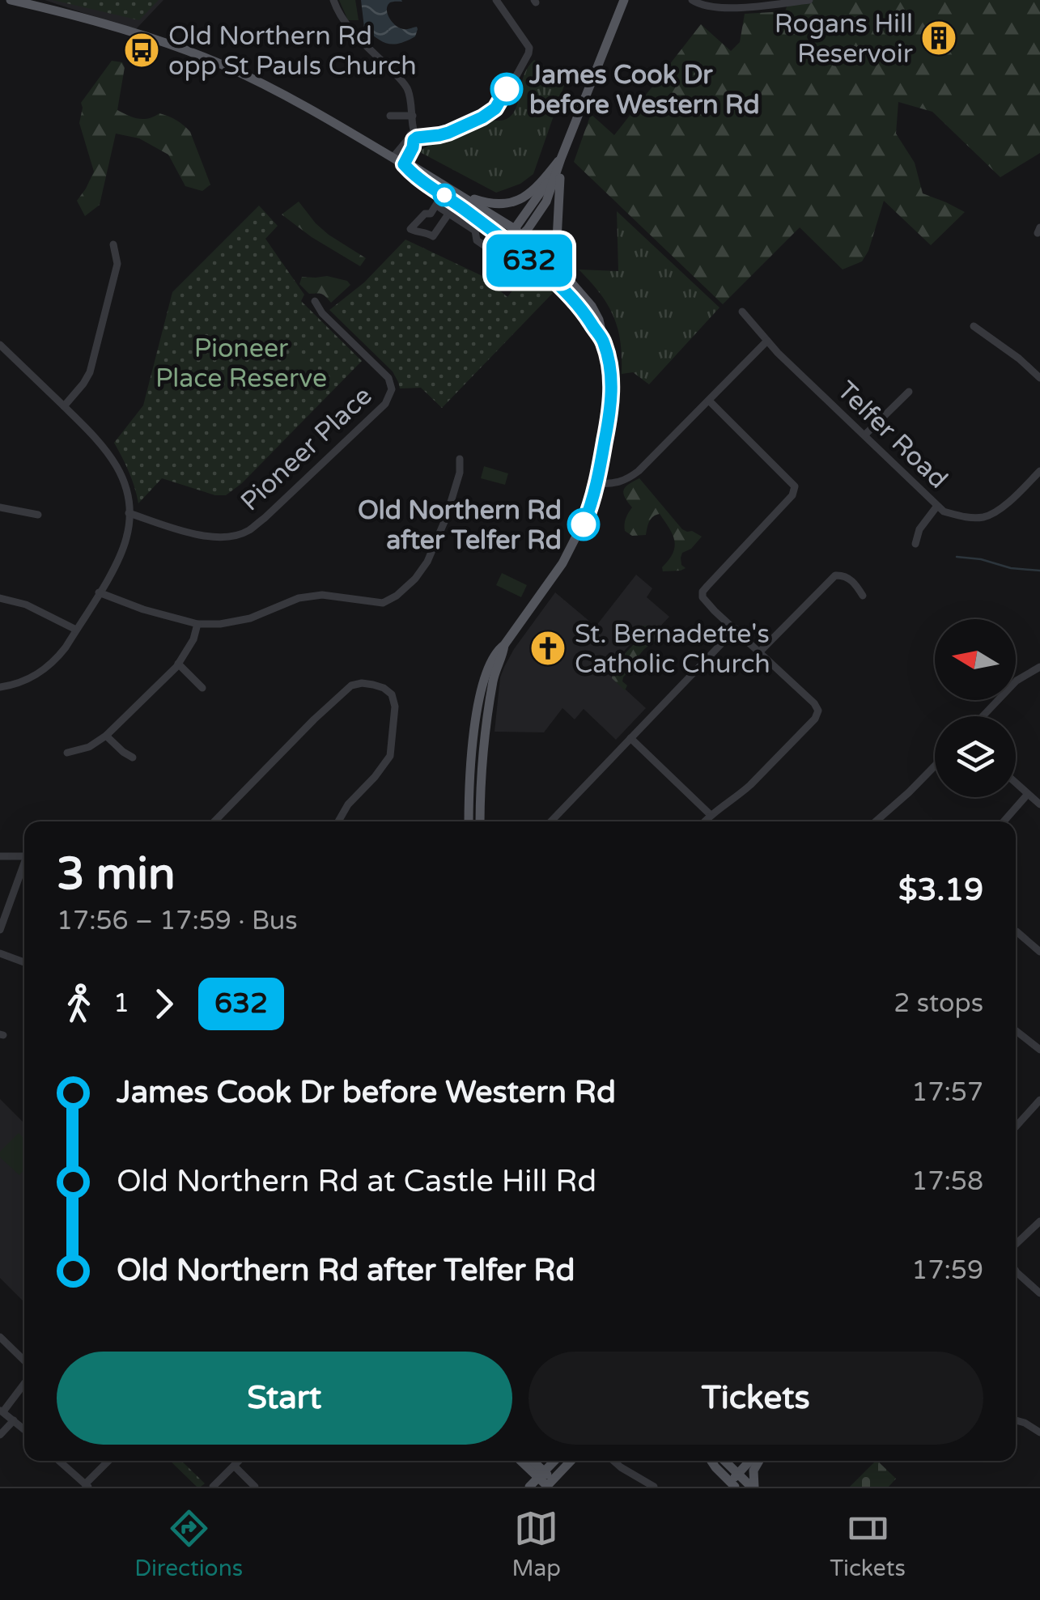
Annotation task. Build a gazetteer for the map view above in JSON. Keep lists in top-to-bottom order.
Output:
{
  "streets": {
    "street": ["Telfer Road", "Pioneer Place"]
  },
  "parks": ["Pioneer Place Reserve"],
  "places": {
    "building": ["Rogans Hill Reservoir"],
    "bus stop": ["Old Northern Rd opp St Pauls Church"],
    "other": ["James Cook Dr before Western Rd", "Old Northern Rd after Telfer Rd"],
    "church": ["St. Bernadette's Catholic Church"]
  },
  "lines": ["bus line 632"],
  "north": "left",
  "page": {
    "on_map": "632",
    "heading": ["3 min", "17:56 – 17:59 · Bus", "$3.19"],
    "legs": ["1", "632", "2 stops"],
    "list": [
      {
        "name": "James Cook Dr before Western Rd",
        "value": "17:57"
      },
      {
        "name": "Old Northern Rd at Castle Hill Rd",
        "value": "17:58"
      },
      {
        "name": "Old Northern Rd after Telfer Rd",
        "value": "17:59"
      }
    ],
    "buttons": ["Start", "Tickets"],
    "tabs": ["Directions", "Map", "Tickets"]
  }
}
